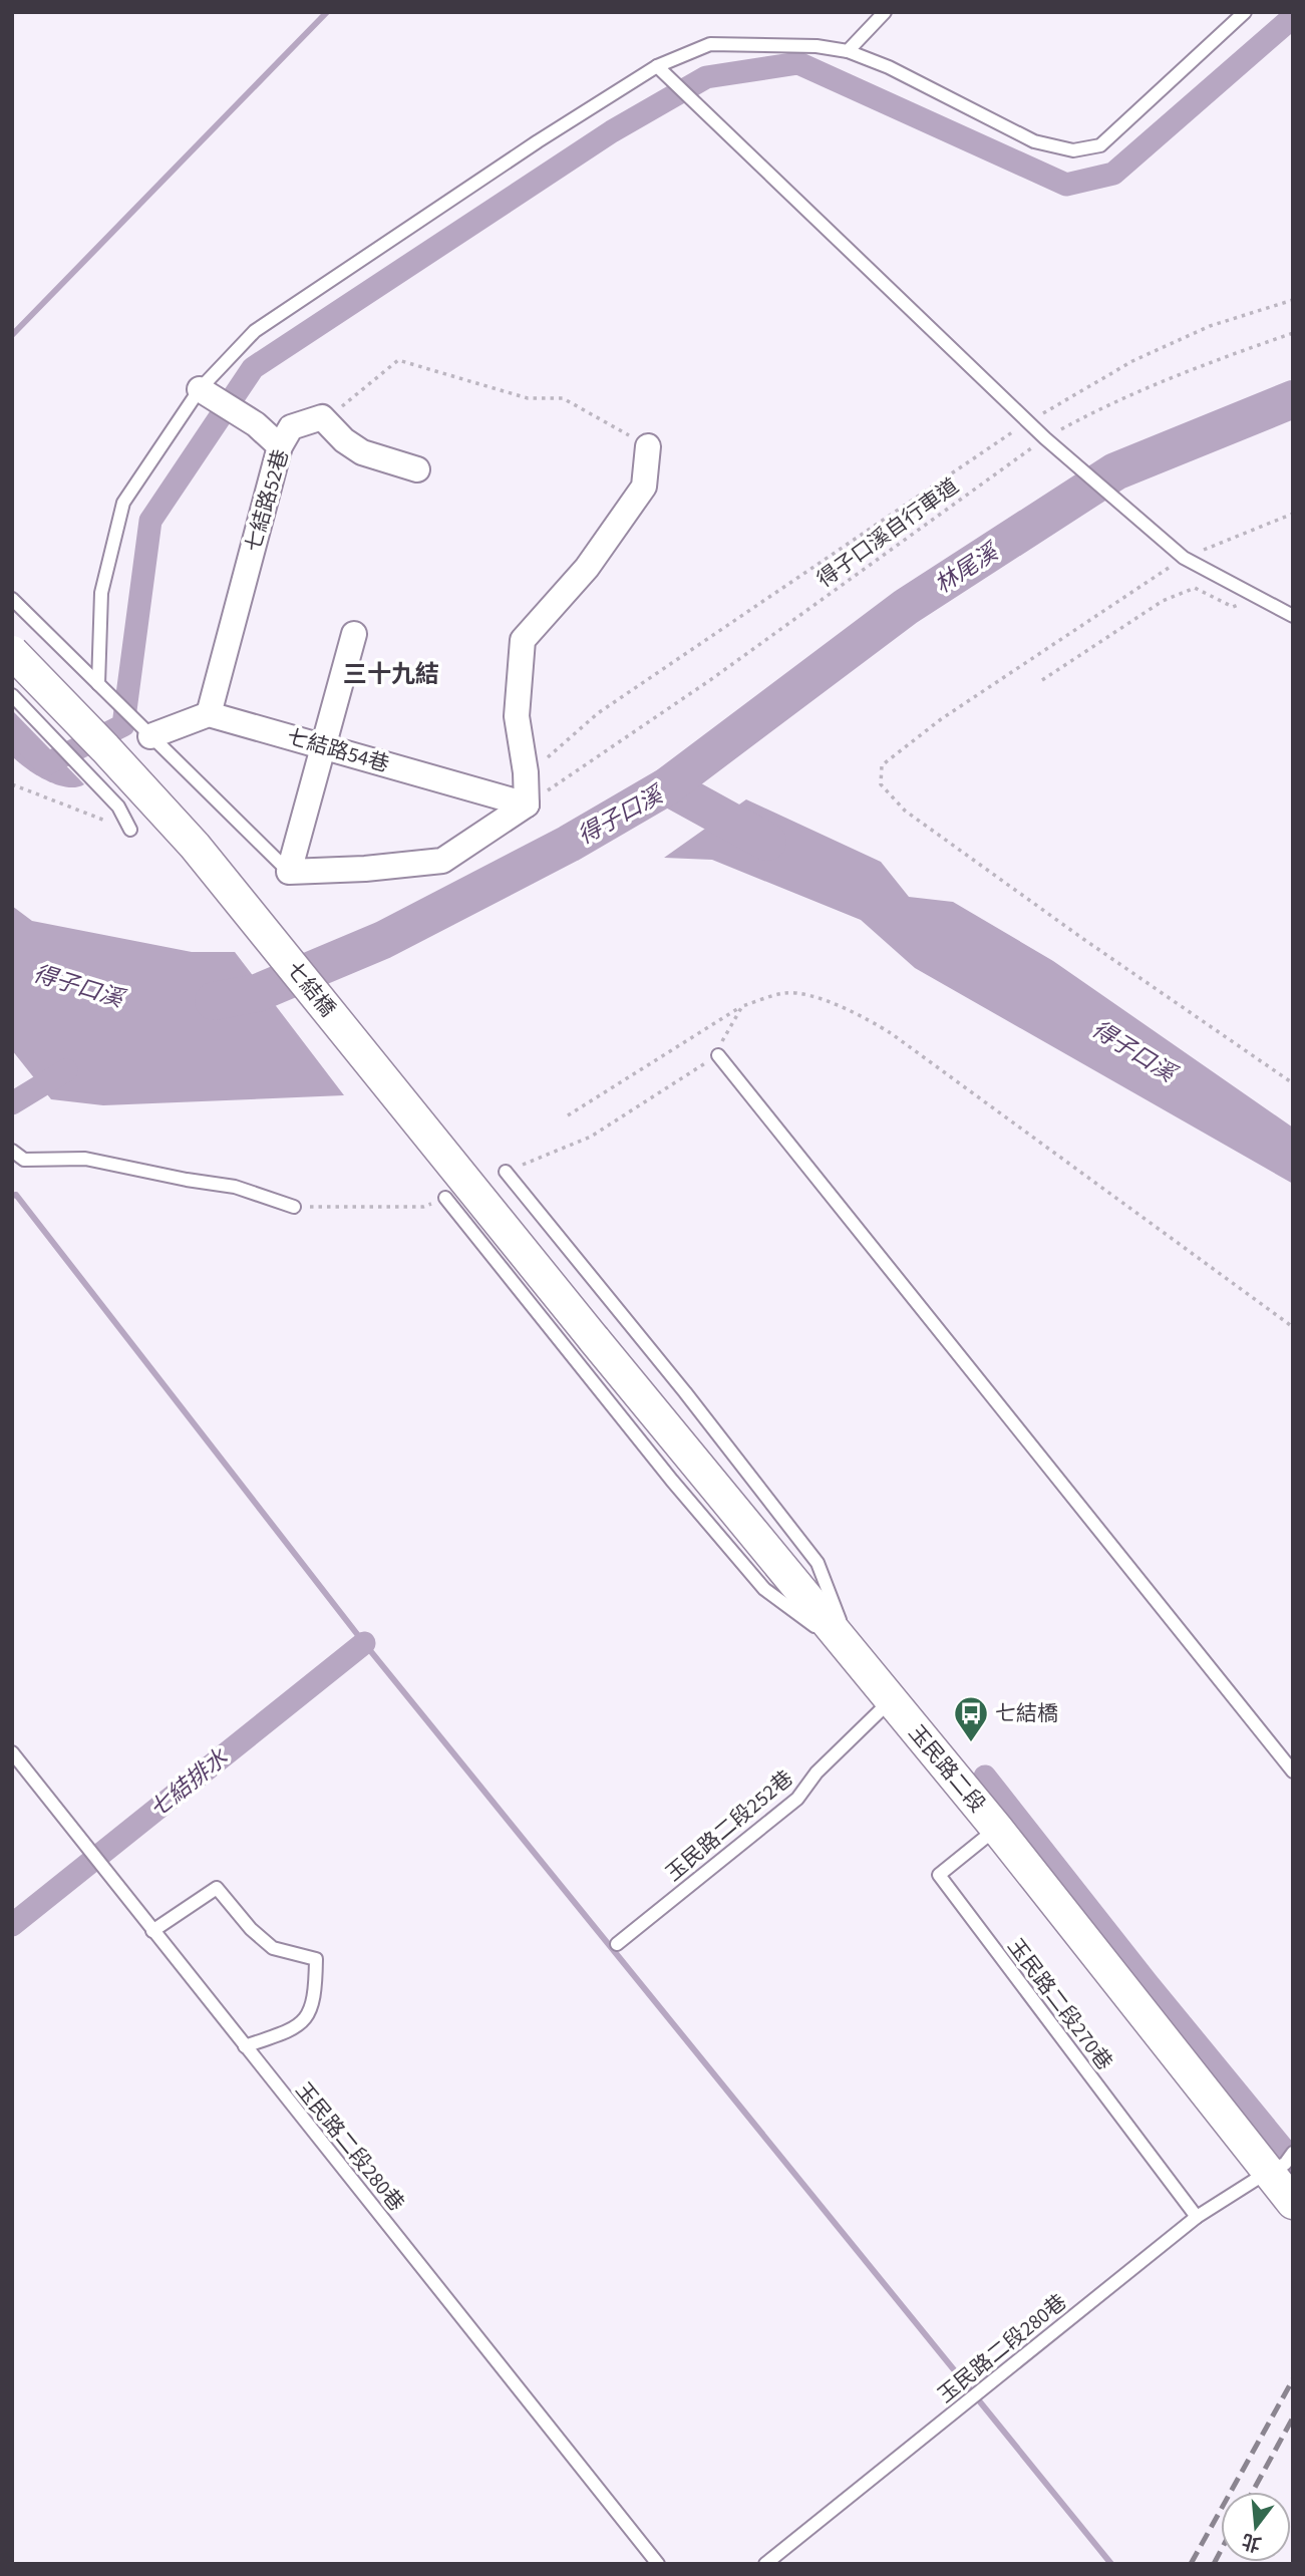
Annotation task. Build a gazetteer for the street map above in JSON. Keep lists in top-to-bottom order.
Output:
{
  "streets": {
    "street": [
      "七結路52巷",
      "七結路54巷",
      "七結橋",
      "玉民路二段"
    ],
    "lane": ["玉民路二段252巷", "玉民路二段270巷", "玉民路二段280巷"],
    "path": ["得子口溪自行車道"]
  },
  "crossings": [
    ["七結路52巷", "七結路54巷"],
    ["得子口溪自行車道", "七結路54巷"],
    ["七結橋", "玉民路二段"],
    ["玉民路二段", "玉民路二段252巷"],
    ["玉民路二段", "玉民路二段270巷"],
    ["玉民路二段", "玉民路二段280巷"],
    ["玉民路二段270巷", "玉民路二段280巷"]
  ],
  "districts": ["三十九結"],
  "water": ["林尾溪", "得子口溪", "七結排水"],
  "places": {
    "bus stop": ["七結橋"]
  },
  "north": "bottom"
}
